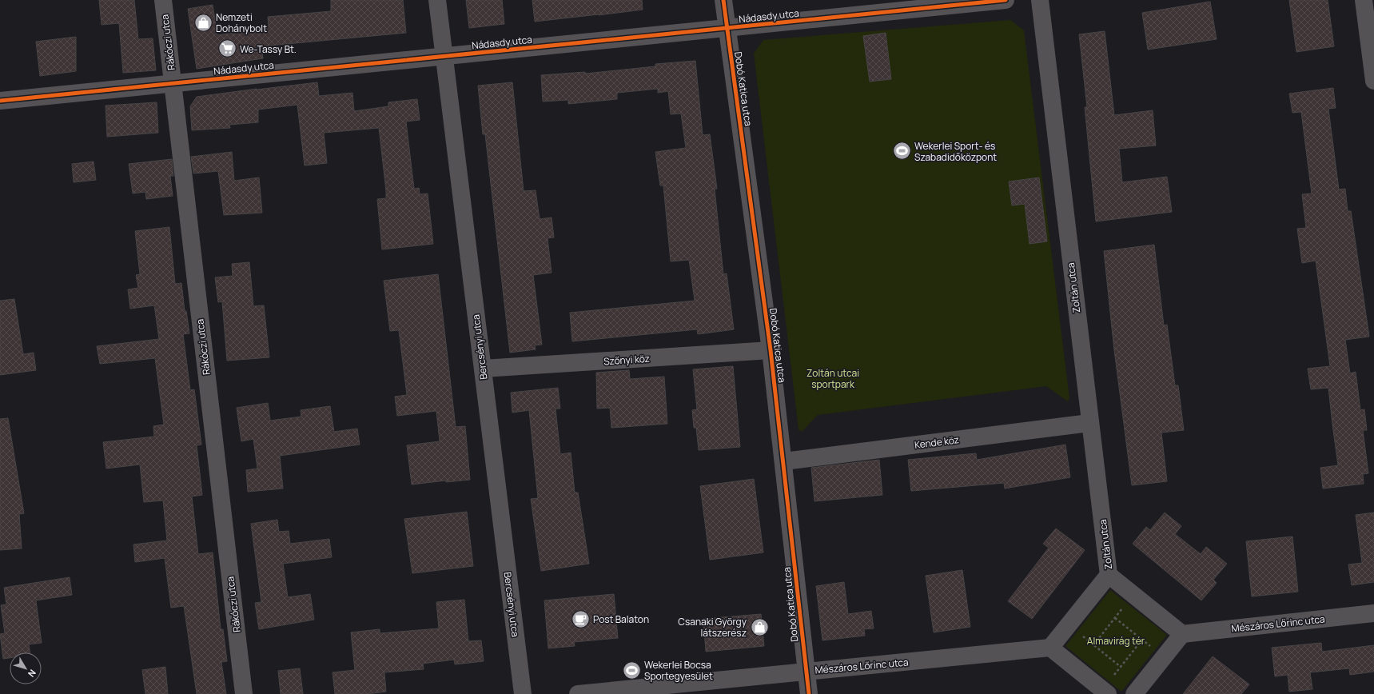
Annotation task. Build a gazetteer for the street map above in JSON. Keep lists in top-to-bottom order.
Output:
{
  "streets": {
    "street": [
      "Nádasdy utca",
      "Rákóczi utca",
      "Dobó Katica utca",
      "Zoltán utca",
      "Bercsényi utca",
      "Szőnyi köz",
      "Kende köz",
      "Mészáros Lőrinc utca"
    ]
  },
  "crossings": [
    ["Nádasdy utca", "Rákóczi utca"],
    ["Nádasdy utca", "Dobó Katica utca"],
    ["Nádasdy utca", "Bercsényi utca"],
    ["Dobó Katica utca", "Szőnyi köz"],
    ["Dobó Katica utca", "Kende köz"],
    ["Dobó Katica utca", "Mészáros Lőrinc utca"],
    ["Zoltán utca", "Kende köz"],
    ["Bercsényi utca", "Szőnyi köz"]
  ],
  "parks": ["Zoltán utcai sportpark", "Almavirág tér"],
  "places": {
    "shop": ["Nemzeti Dohánybolt", "Csanaki György látszerész"],
    "supermarket": ["We-Tassy Bt."],
    "sports": ["Wekerlei Sport- és Szabadidőközpont", "Wekerlei Bocsa Sportegyesület"],
    "cafe": ["Post Balaton"]
  },
  "north": "bottom right"
}
